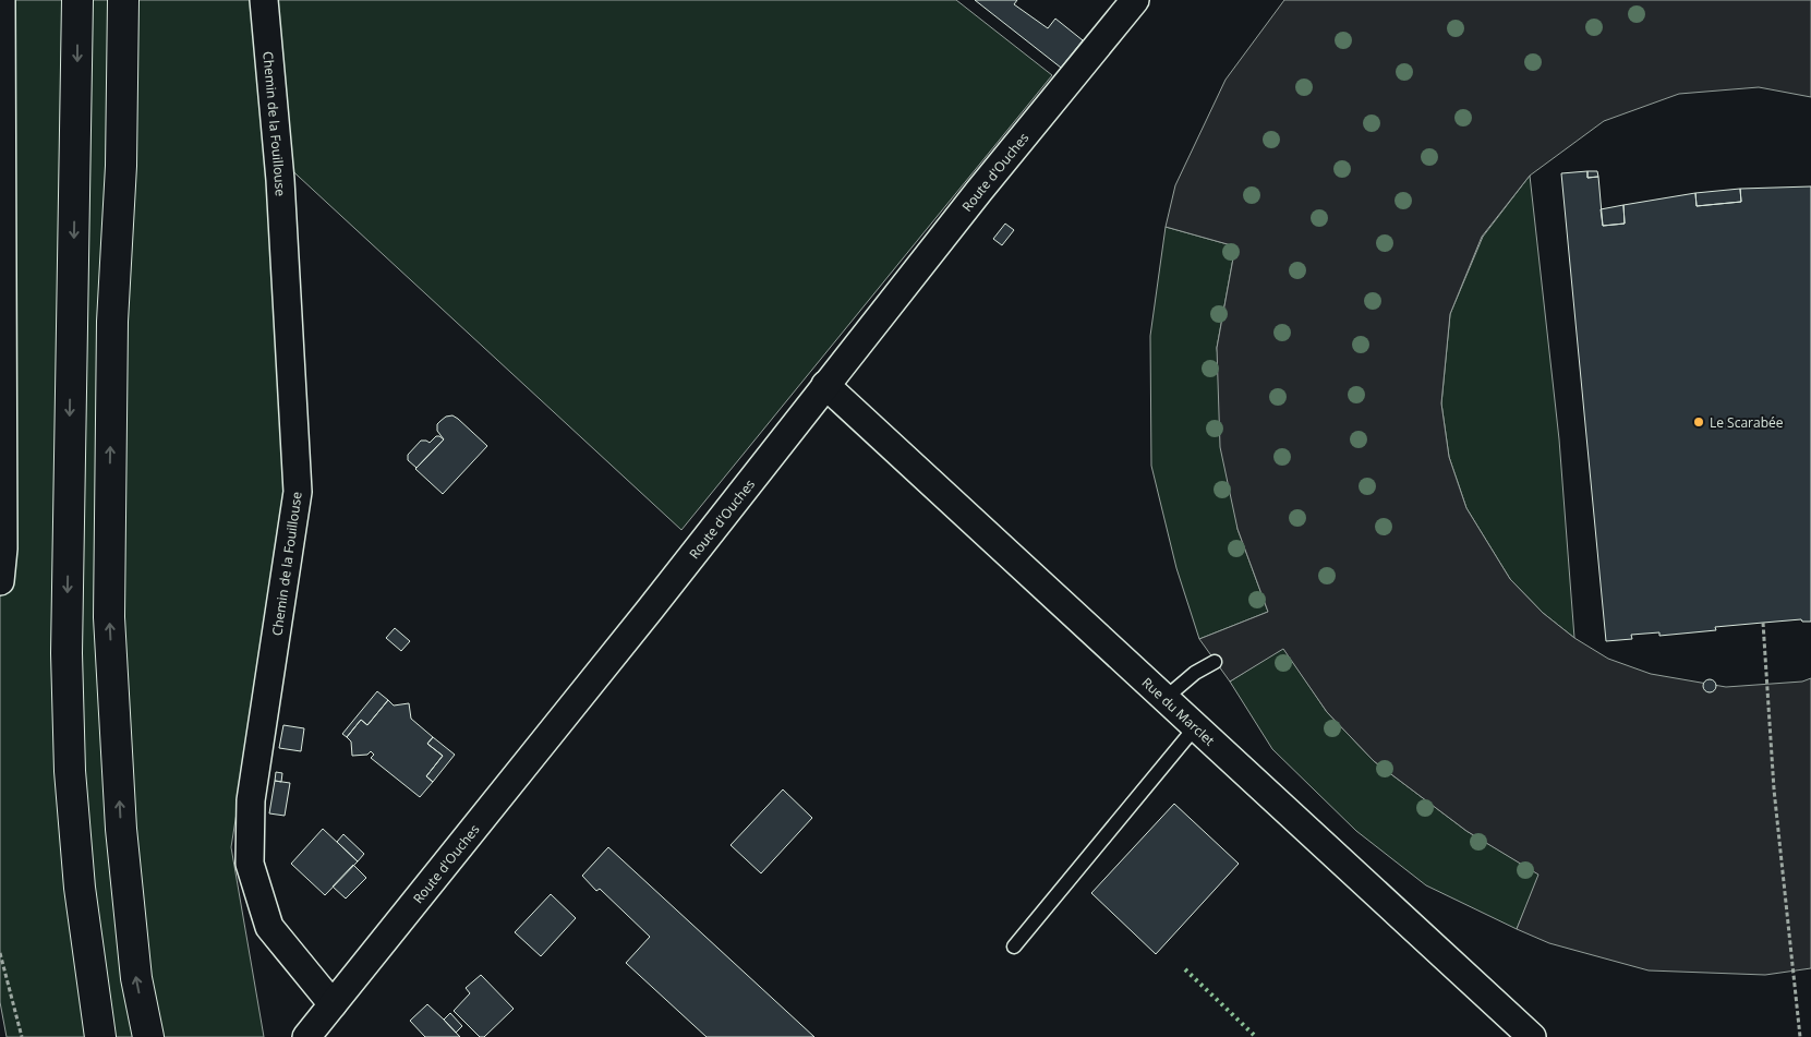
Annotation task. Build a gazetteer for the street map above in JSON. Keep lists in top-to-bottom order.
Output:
{
  "streets": {
    "street": ["Chemin de la Fouillouse", "Route d'Ouches", "Rue du Marclet"]
  },
  "crossings": [
    ["Chemin de la Fouillouse", "Route d'Ouches"],
    ["Route d'Ouches", "Rue du Marclet"]
  ],
  "places": ["Le Scarabée"]
}
